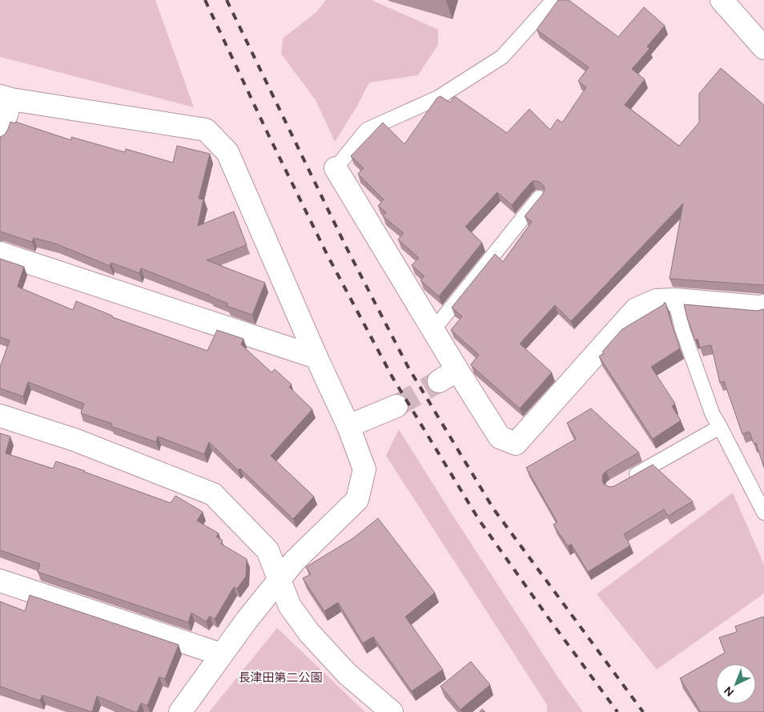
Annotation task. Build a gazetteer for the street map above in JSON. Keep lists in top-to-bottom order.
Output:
{
  "parks": ["長津田第二公園"],
  "north": "bottom left"
}
